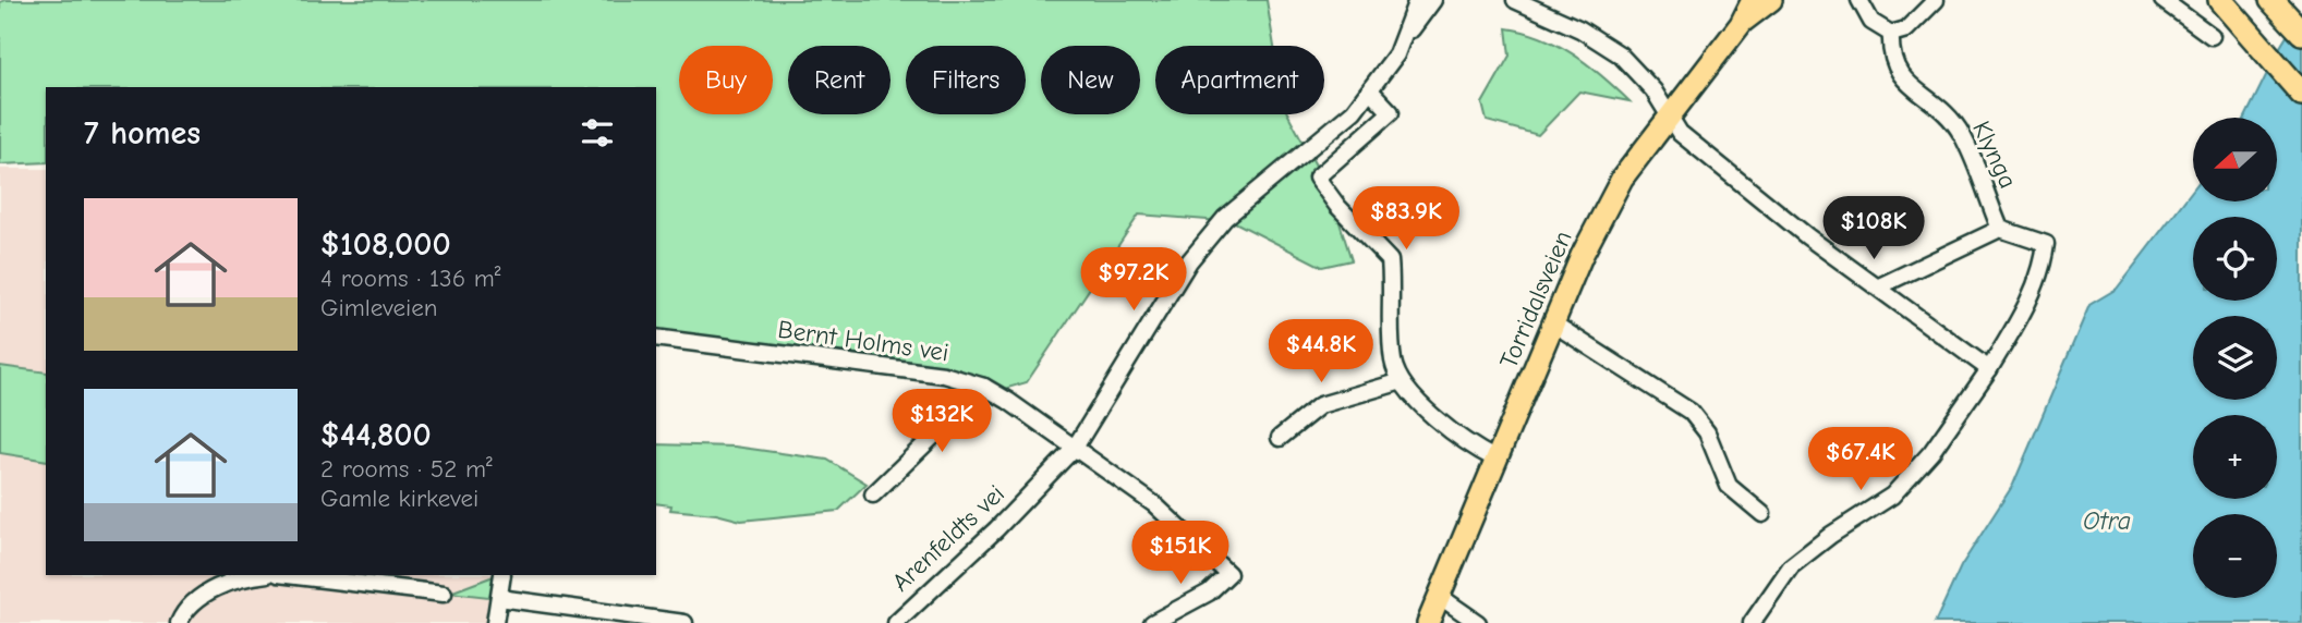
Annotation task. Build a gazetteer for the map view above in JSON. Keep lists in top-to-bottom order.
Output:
{
  "streets": {
    "main road": ["Torridalsveien"],
    "street": ["Klynga", "Bernt Holms vei", "Arenfeldts vei"]
  },
  "crossings": [
    ["Bernt Holms vei", "Arenfeldts vei"]
  ],
  "water": ["Otra"],
  "north": "left",
  "page": {
    "chip": [
      "Buy",
      "Rent",
      "Filters",
      "New",
      "Apartment"
    ],
    "heading": "7 homes",
    "map_buttons": ["+", "−"],
    "list": [
      {
        "name": "$108,000",
        "note": "4 rooms · 136 m² · Gimleveien"
      },
      {
        "name": "$44,800",
        "note": "2 rooms · 52 m² · Gamle kirkevei"
      }
    ],
    "price": [
      "$83.9K",
      "$108K",
      "$97.2K",
      "$44.8K",
      "$132K",
      "$67.4K",
      "$151K"
    ]
  }
}
